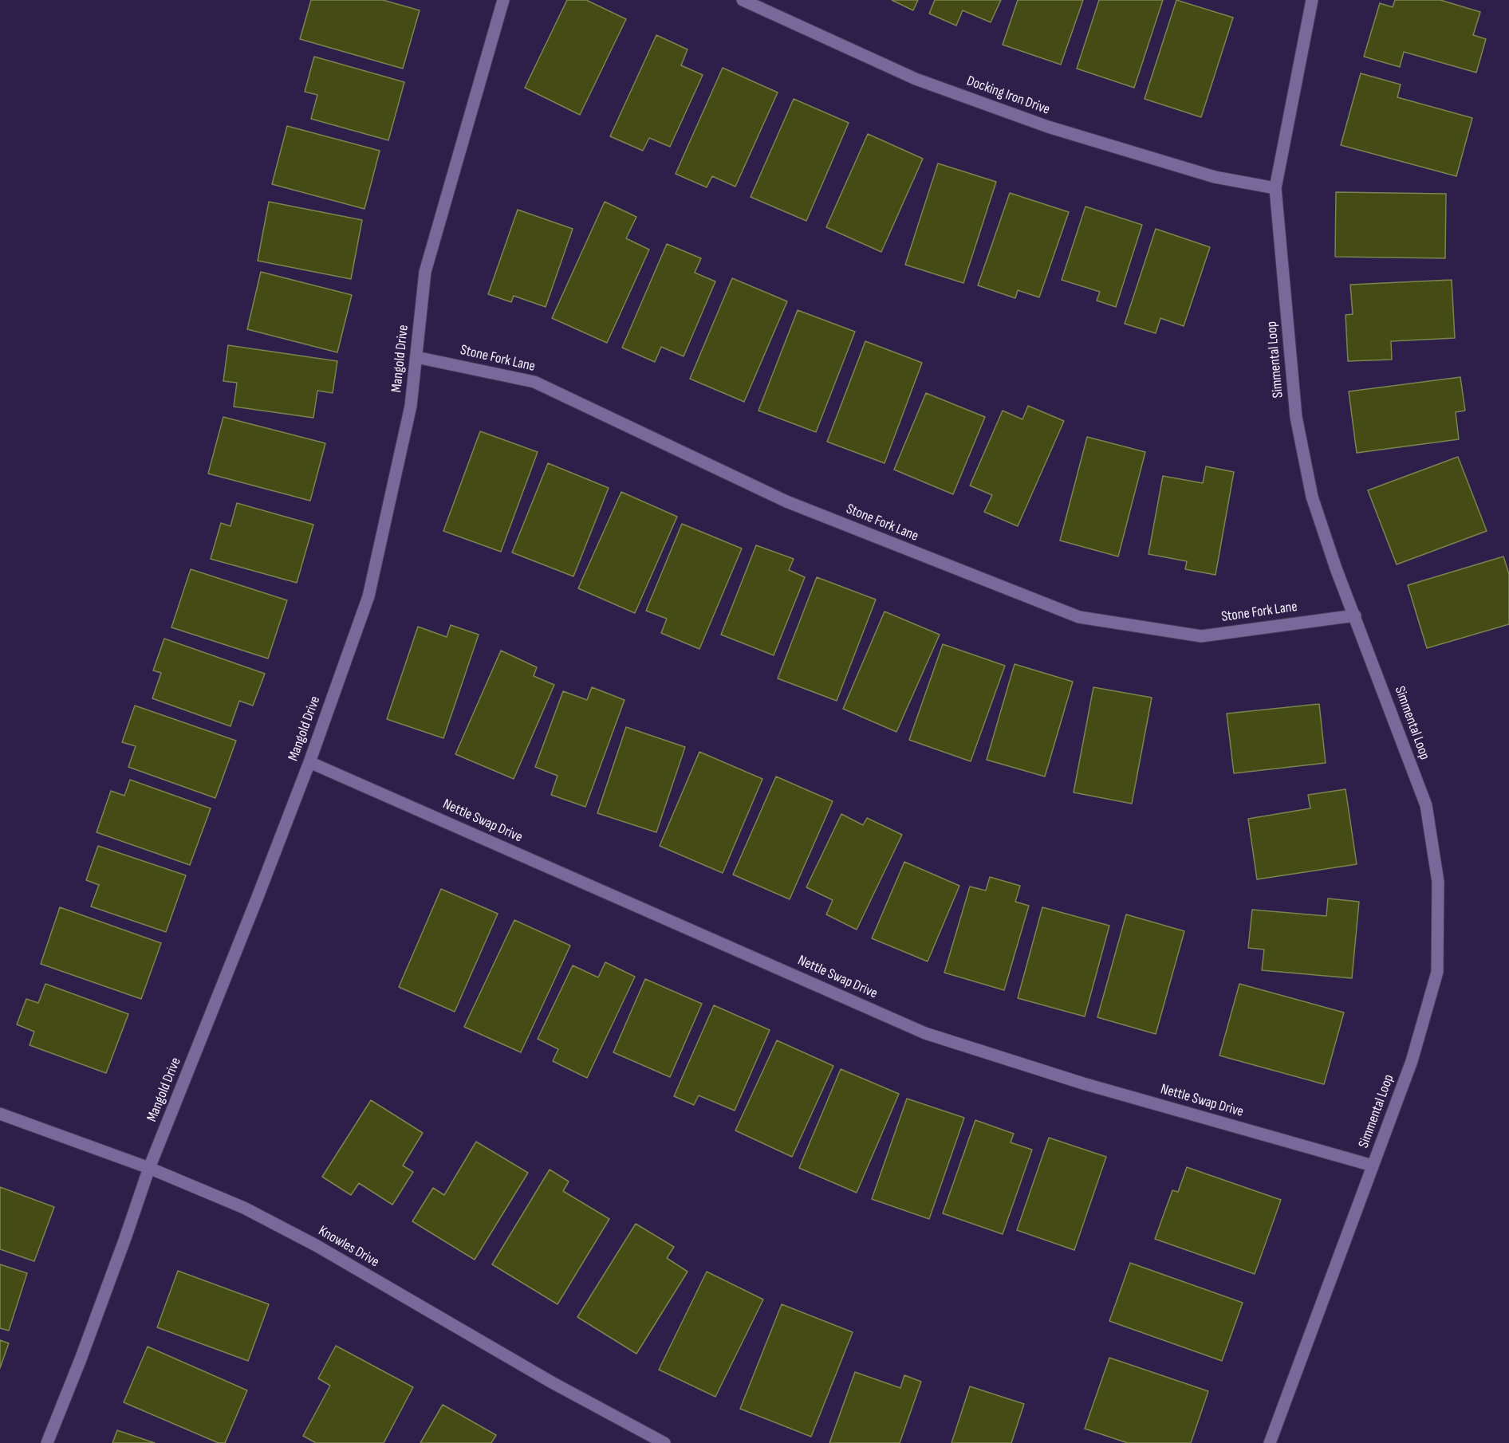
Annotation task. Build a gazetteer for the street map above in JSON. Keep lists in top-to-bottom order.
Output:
{
  "streets": {
    "street": [
      "Docking Iron Drive",
      "Mangold Drive",
      "Stone Fork Lane",
      "Simmental Loop",
      "Nettle Swap Drive",
      "Knowles Drive"
    ]
  },
  "crossings": [
    ["Docking Iron Drive", "Simmental Loop"],
    ["Mangold Drive", "Stone Fork Lane"],
    ["Mangold Drive", "Nettle Swap Drive"],
    ["Mangold Drive", "Knowles Drive"],
    ["Stone Fork Lane", "Simmental Loop"],
    ["Simmental Loop", "Nettle Swap Drive"]
  ]
}
